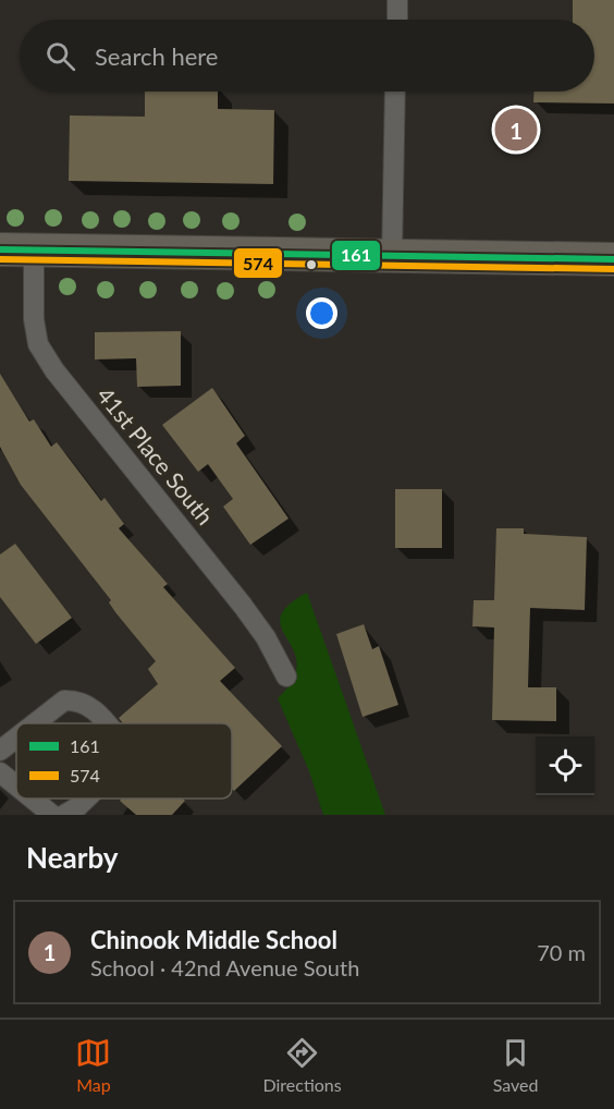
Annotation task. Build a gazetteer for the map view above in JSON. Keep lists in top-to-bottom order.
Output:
{
  "streets": {
    "street": ["41st Place South"]
  },
  "lines": ["transit line 161", "transit line 574"],
  "legend": ["161", "574"],
  "page": {
    "search": "Search here",
    "pins": "1",
    "heading": "Nearby",
    "list": [
      {
        "mark": "1",
        "name": "Chinook Middle School",
        "note": "School · 42nd Avenue South",
        "value": "70 m"
      }
    ],
    "nav": ["Map", "Directions", "Saved"]
  }
}
